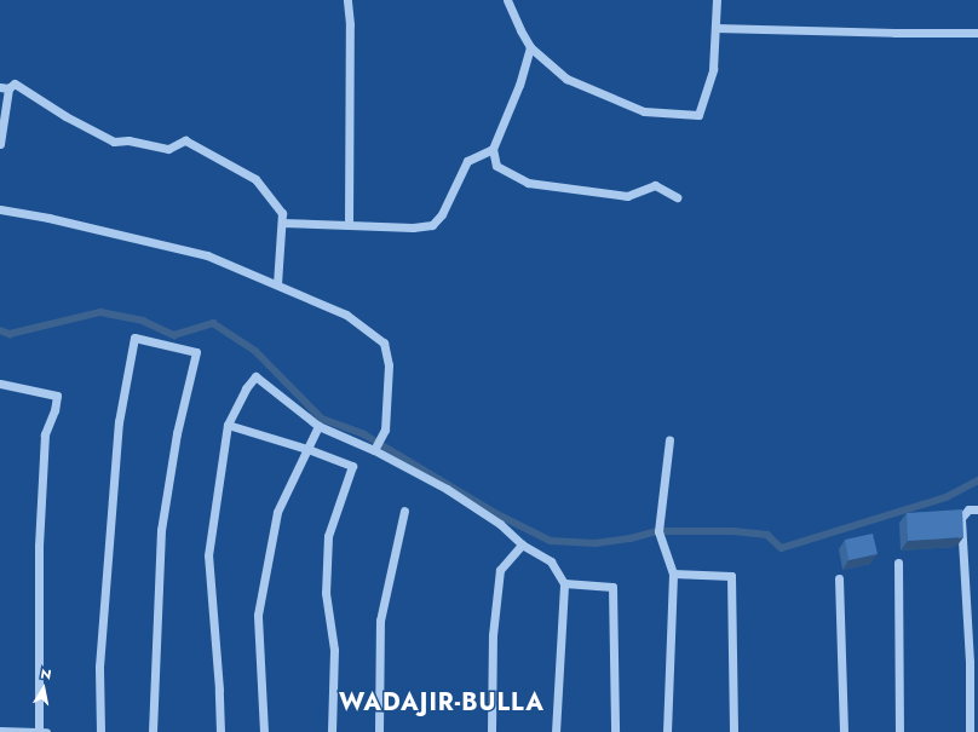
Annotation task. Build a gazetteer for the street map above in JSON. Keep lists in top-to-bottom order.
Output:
{
  "districts": ["WADAJIR-BULLA"],
  "north": "top"
}
